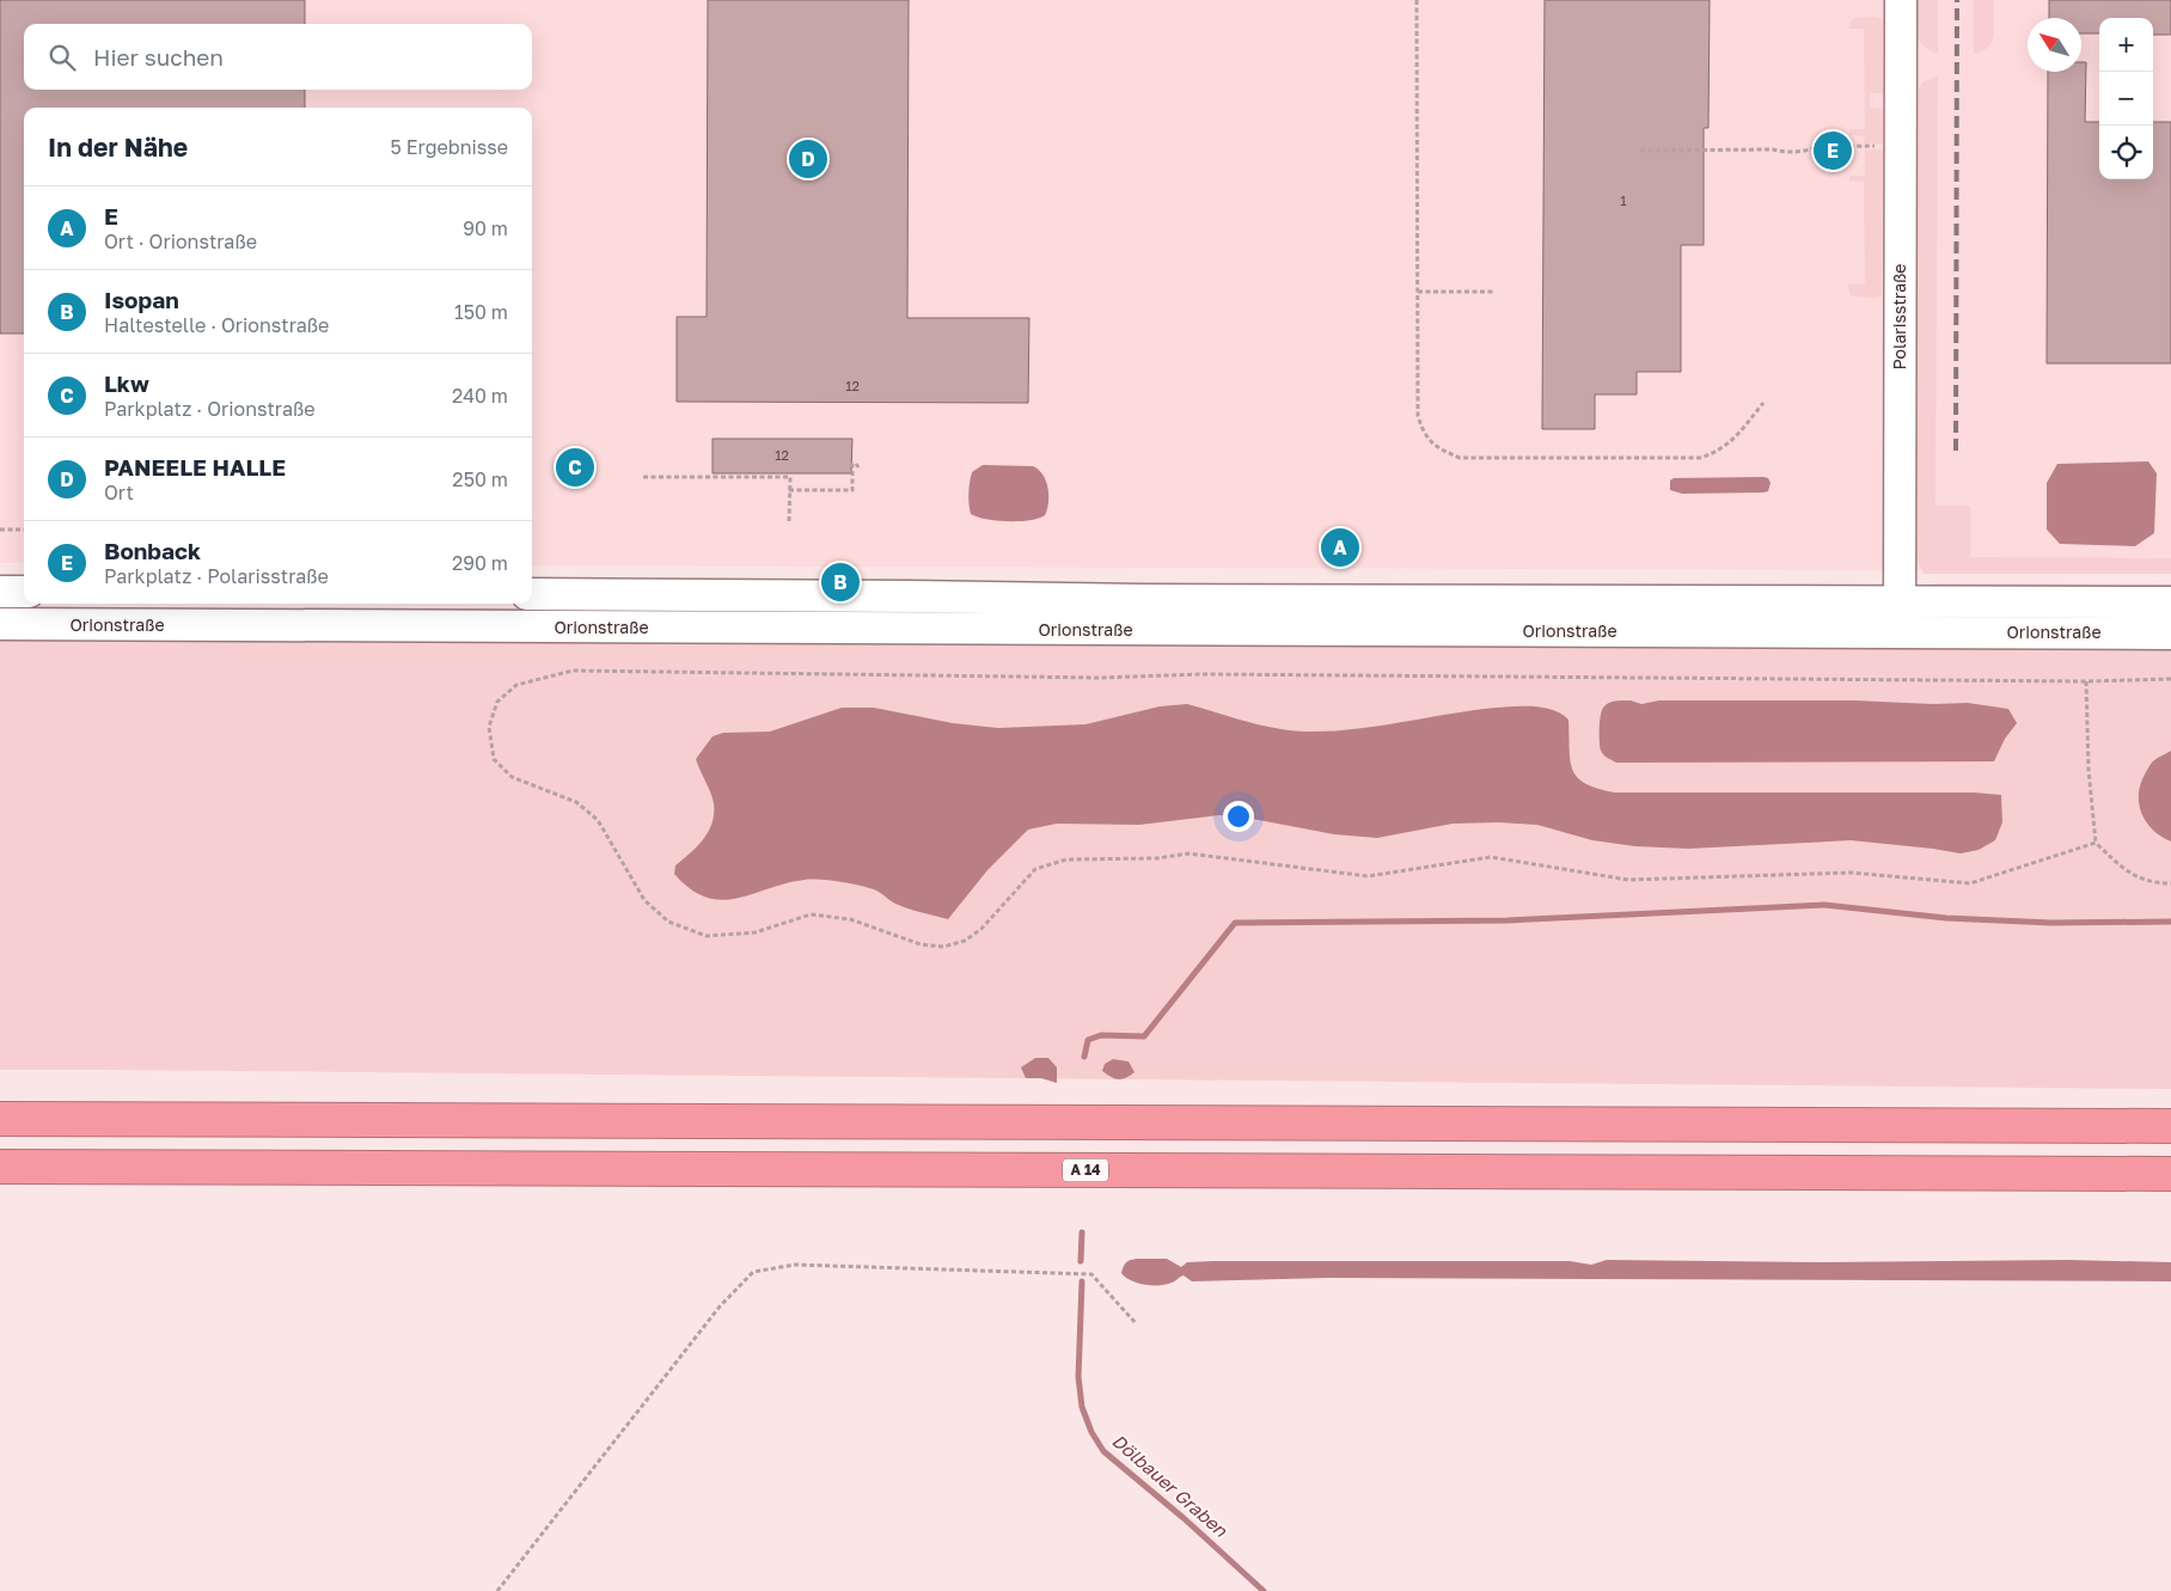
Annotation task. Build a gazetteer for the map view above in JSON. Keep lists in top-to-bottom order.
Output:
{
  "streets": {
    "highway": ["A 14"],
    "street": ["Polarisstraße", "Orionstraße"]
  },
  "crossings": [
    ["Polarisstraße", "Orionstraße"]
  ],
  "water": ["Dölbauer Graben"],
  "house_numbers": ["1", "12", "12"],
  "north": "top left",
  "page": {
    "map_buttons": ["+", "−"],
    "search": "Hier suchen",
    "heading": ["In der Nähe", "5 Ergebnisse"],
    "pins": [
      "E",
      "D",
      "C",
      "A",
      "B"
    ],
    "list": [
      {
        "mark": "A",
        "name": "E",
        "note": "Ort · Orionstraße",
        "value": "90 m"
      },
      {
        "mark": "B",
        "name": "Isopan",
        "note": "Haltestelle · Orionstraße",
        "value": "150 m"
      },
      {
        "mark": "C",
        "name": "Lkw",
        "note": "Parkplatz · Orionstraße",
        "value": "240 m"
      },
      {
        "mark": "D",
        "name": "PANEELE HALLE",
        "note": "Ort",
        "value": "250 m"
      },
      {
        "mark": "E",
        "name": "Bonback",
        "note": "Parkplatz · Polarisstraße",
        "value": "290 m"
      }
    ]
  }
}
